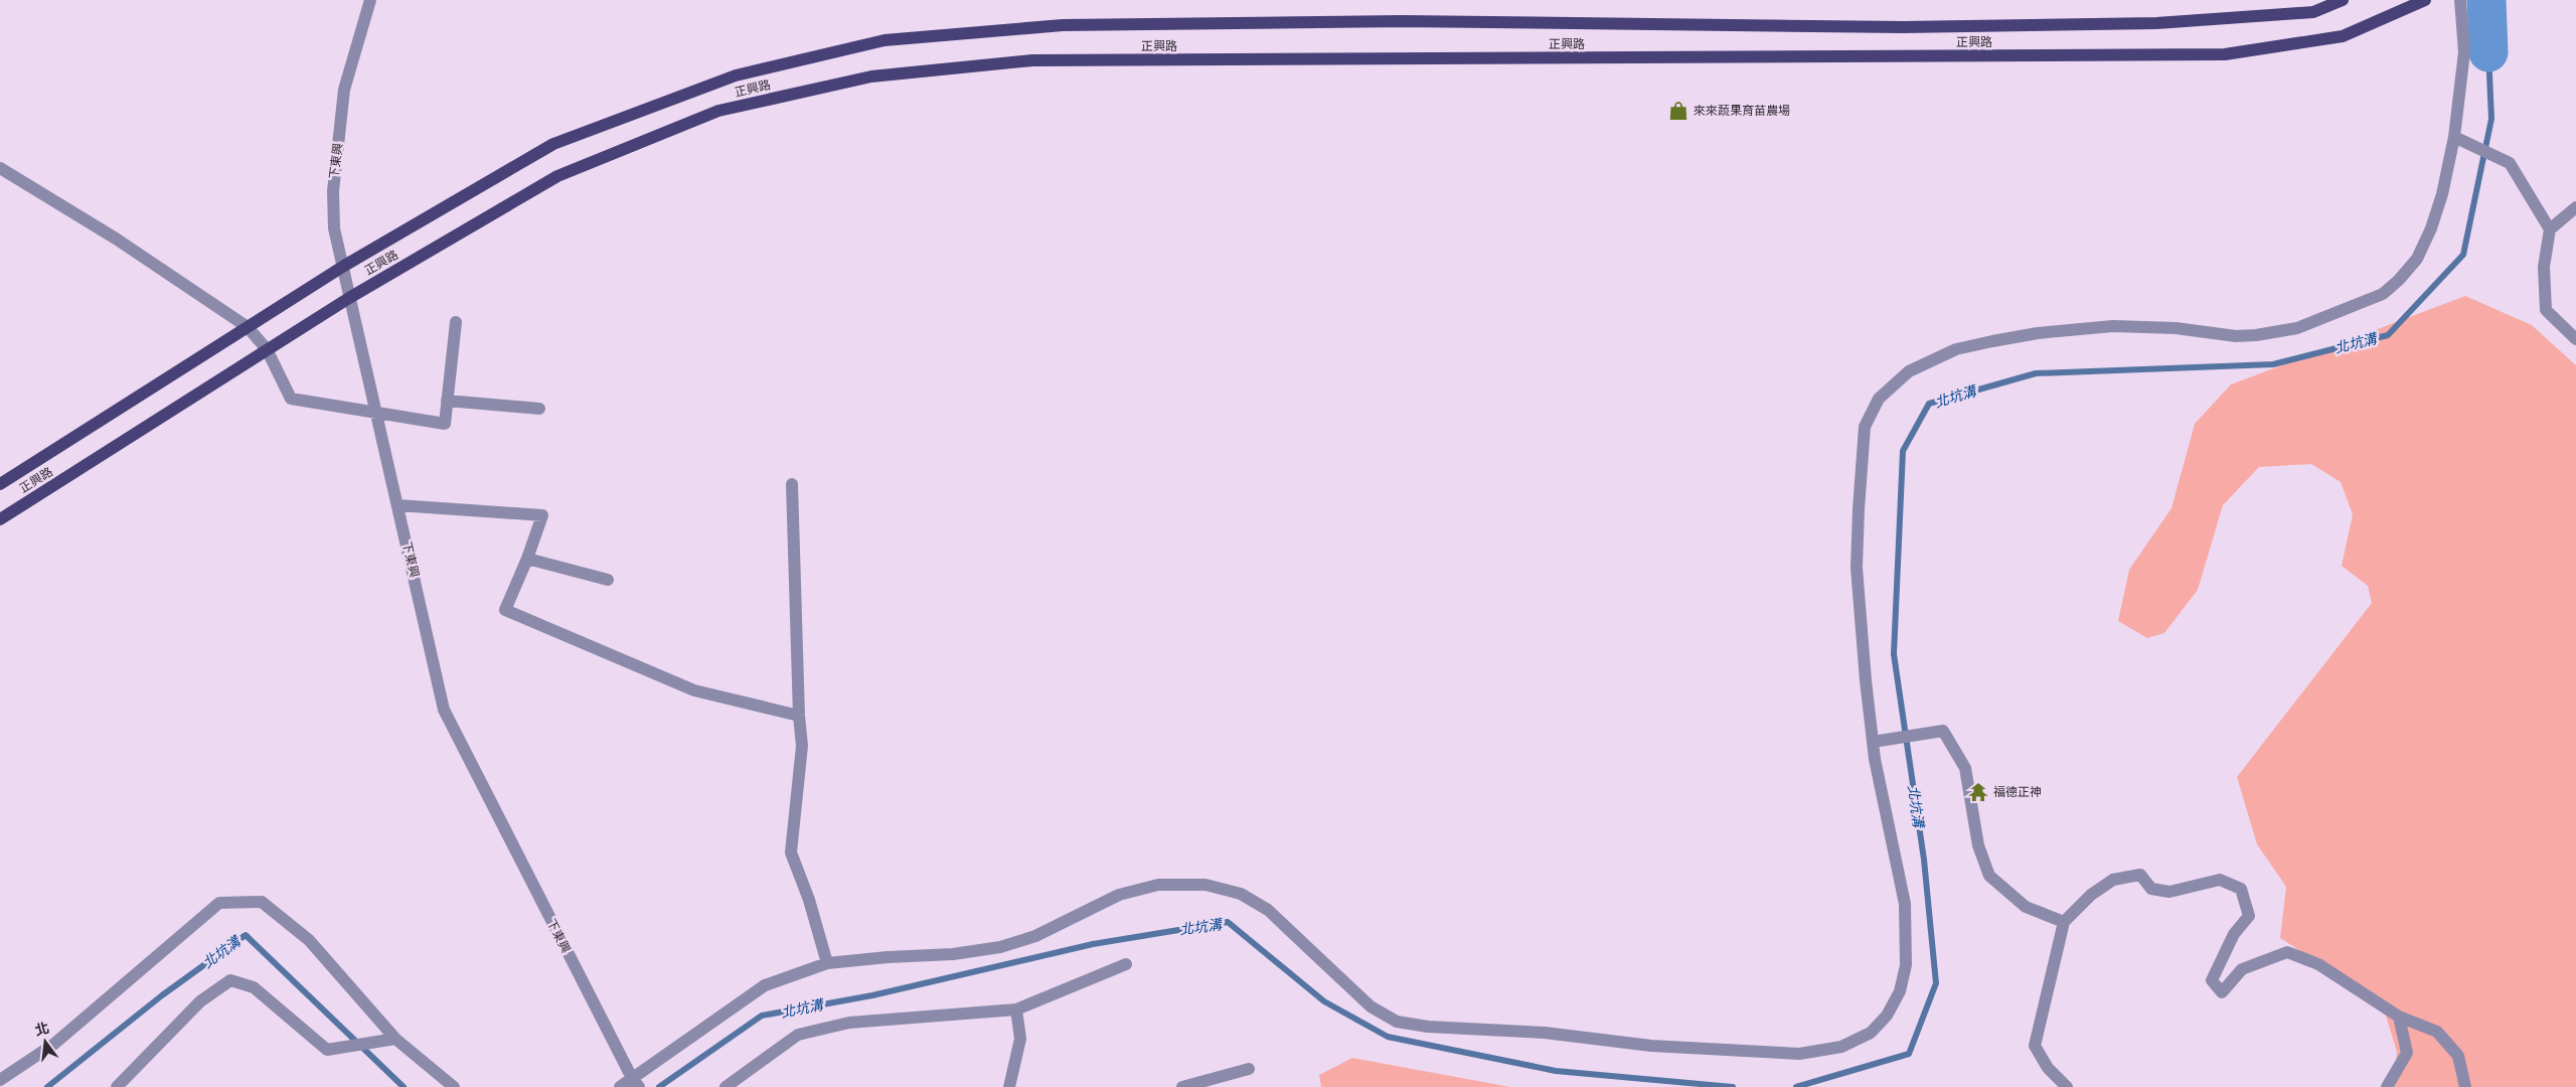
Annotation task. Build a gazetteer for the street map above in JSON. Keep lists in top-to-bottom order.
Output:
{
  "streets": {
    "main road": ["正興路"],
    "street": ["下東興"]
  },
  "crossings": [
    ["正興路", "下東興"]
  ],
  "water": ["北坑溝"],
  "places": {
    "shop": ["來來蔬果育苗農場"],
    "temple": ["福德正神"]
  },
  "north": "top"
}
